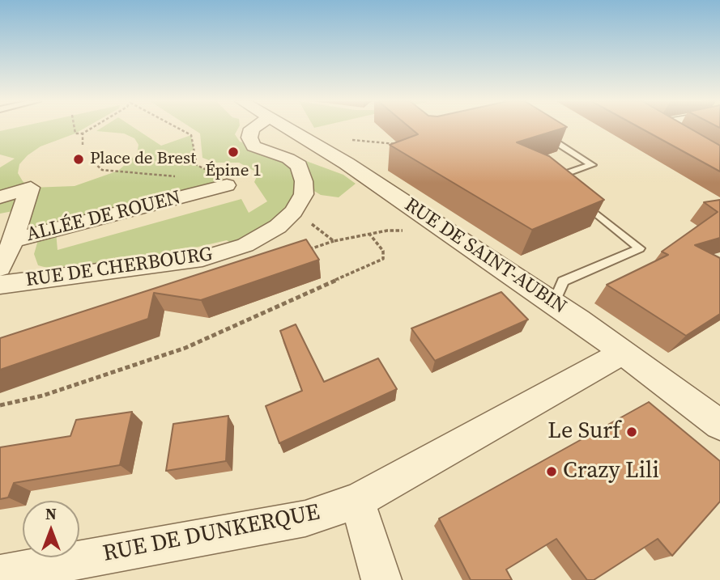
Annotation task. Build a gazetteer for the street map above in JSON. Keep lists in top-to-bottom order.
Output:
{
  "streets": {
    "street": [
      "ALLÉE DE ROUEN",
      "RUE DE SAINT-AUBIN",
      "RUE DE CHERBOURG",
      "RUE DE DUNKERQUE"
    ]
  },
  "crossings": [
    ["RUE DE SAINT-AUBIN", "RUE DE DUNKERQUE"]
  ],
  "places": [
    "Épine 1",
    "Place de Brest",
    "Le Surf",
    "Crazy Lili"
  ],
  "north": "top"
}
